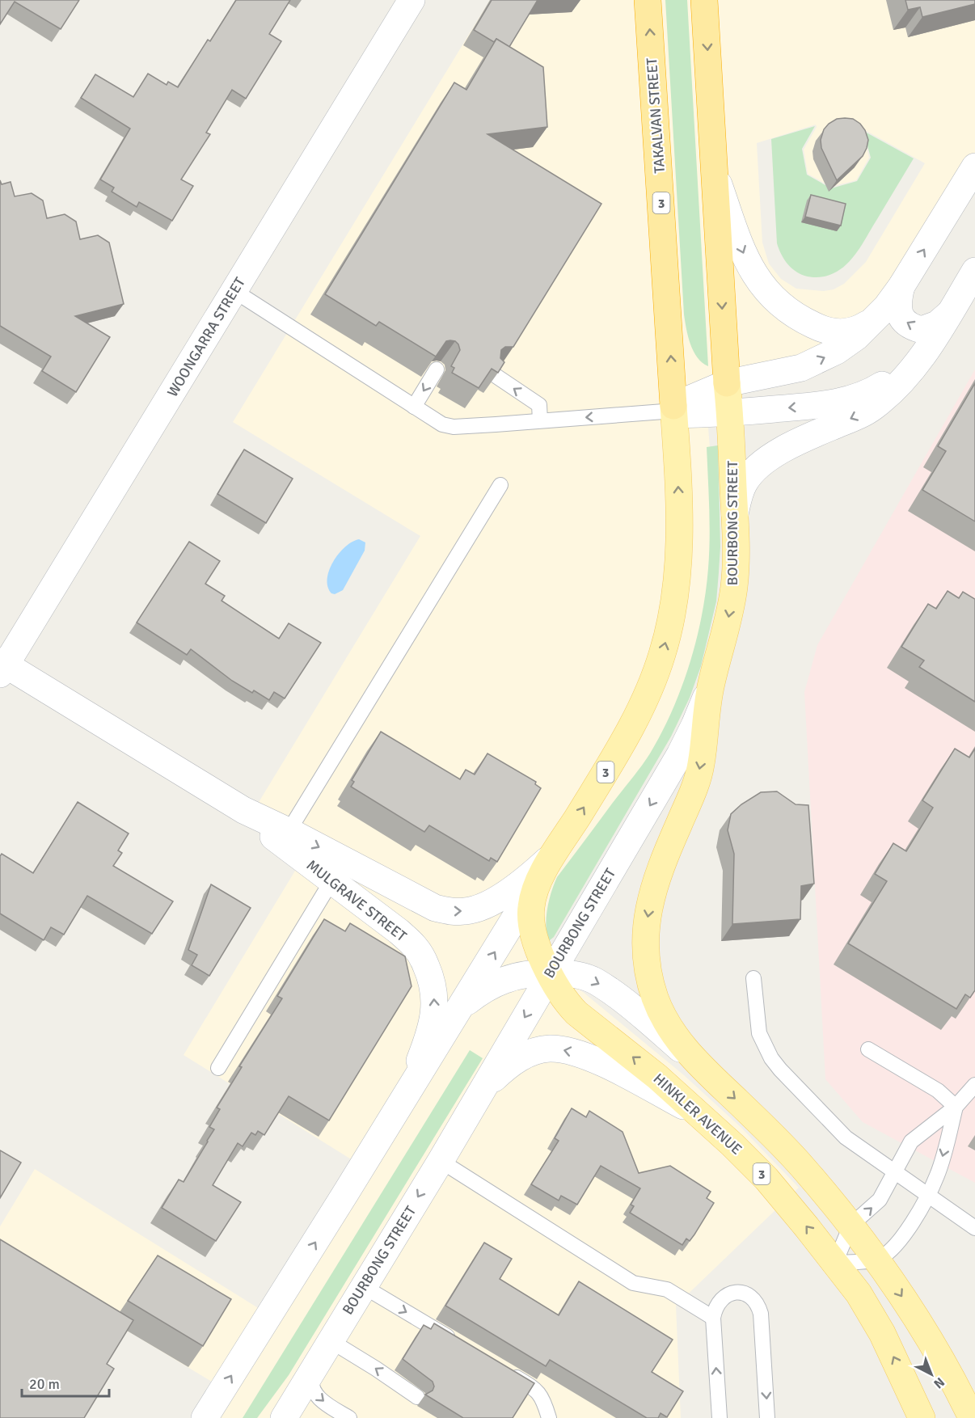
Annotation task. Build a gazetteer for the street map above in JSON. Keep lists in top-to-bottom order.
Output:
{
  "streets": {
    "highway": ["TAKALVAN STREET", "3"],
    "main road": ["BOURBONG STREET", "HINKLER AVENUE"],
    "street": ["WOONGARRA STREET", "MULGRAVE STREET"]
  },
  "crossings": [
    ["TAKALVAN STREET", "3"],
    ["3", "BOURBONG STREET"],
    ["3", "MULGRAVE STREET"],
    ["3", "HINKLER AVENUE"],
    ["WOONGARRA STREET", "MULGRAVE STREET"],
    ["BOURBONG STREET", "HINKLER AVENUE"]
  ],
  "scale_bar": "20 m",
  "north": "bottom right"
}
